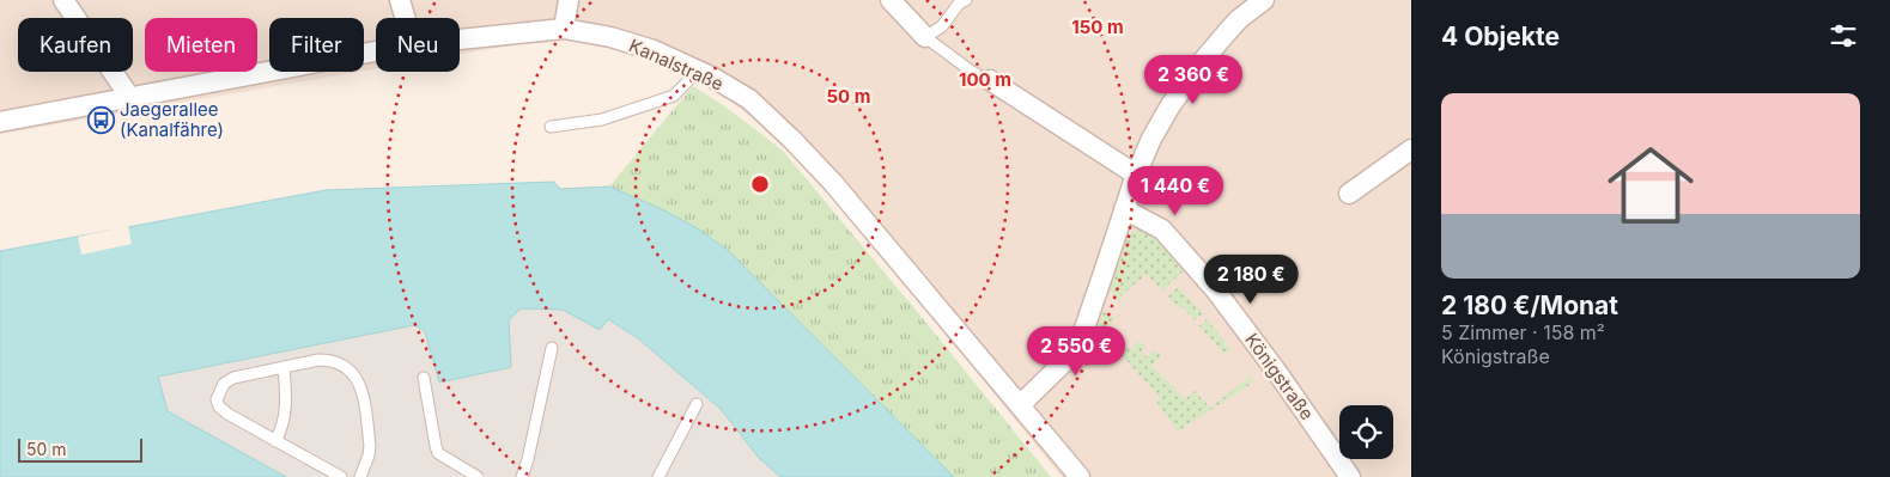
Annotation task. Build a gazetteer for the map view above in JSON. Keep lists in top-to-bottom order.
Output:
{
  "streets": {
    "street": ["Kanalstraße", "Königstraße"]
  },
  "places": {
    "bus stop": ["Jaegerallee (Kanalfähre)"]
  },
  "scale_bar": "50 m",
  "page": {
    "heading": "4 Objekte",
    "chip": [
      "Kaufen",
      "Mieten",
      "Filter",
      "Neu"
    ],
    "price": [
      "2 360 €",
      "1 440 €",
      "2 180 €",
      "2 550 €"
    ],
    "list": [
      {
        "name": "2 180 €/Monat",
        "note": "5 Zimmer · 158 m² · Königstraße"
      }
    ],
    "scale": "50 m"
  },
  "rings": ["150 m", "100 m", "50 m"]
}
